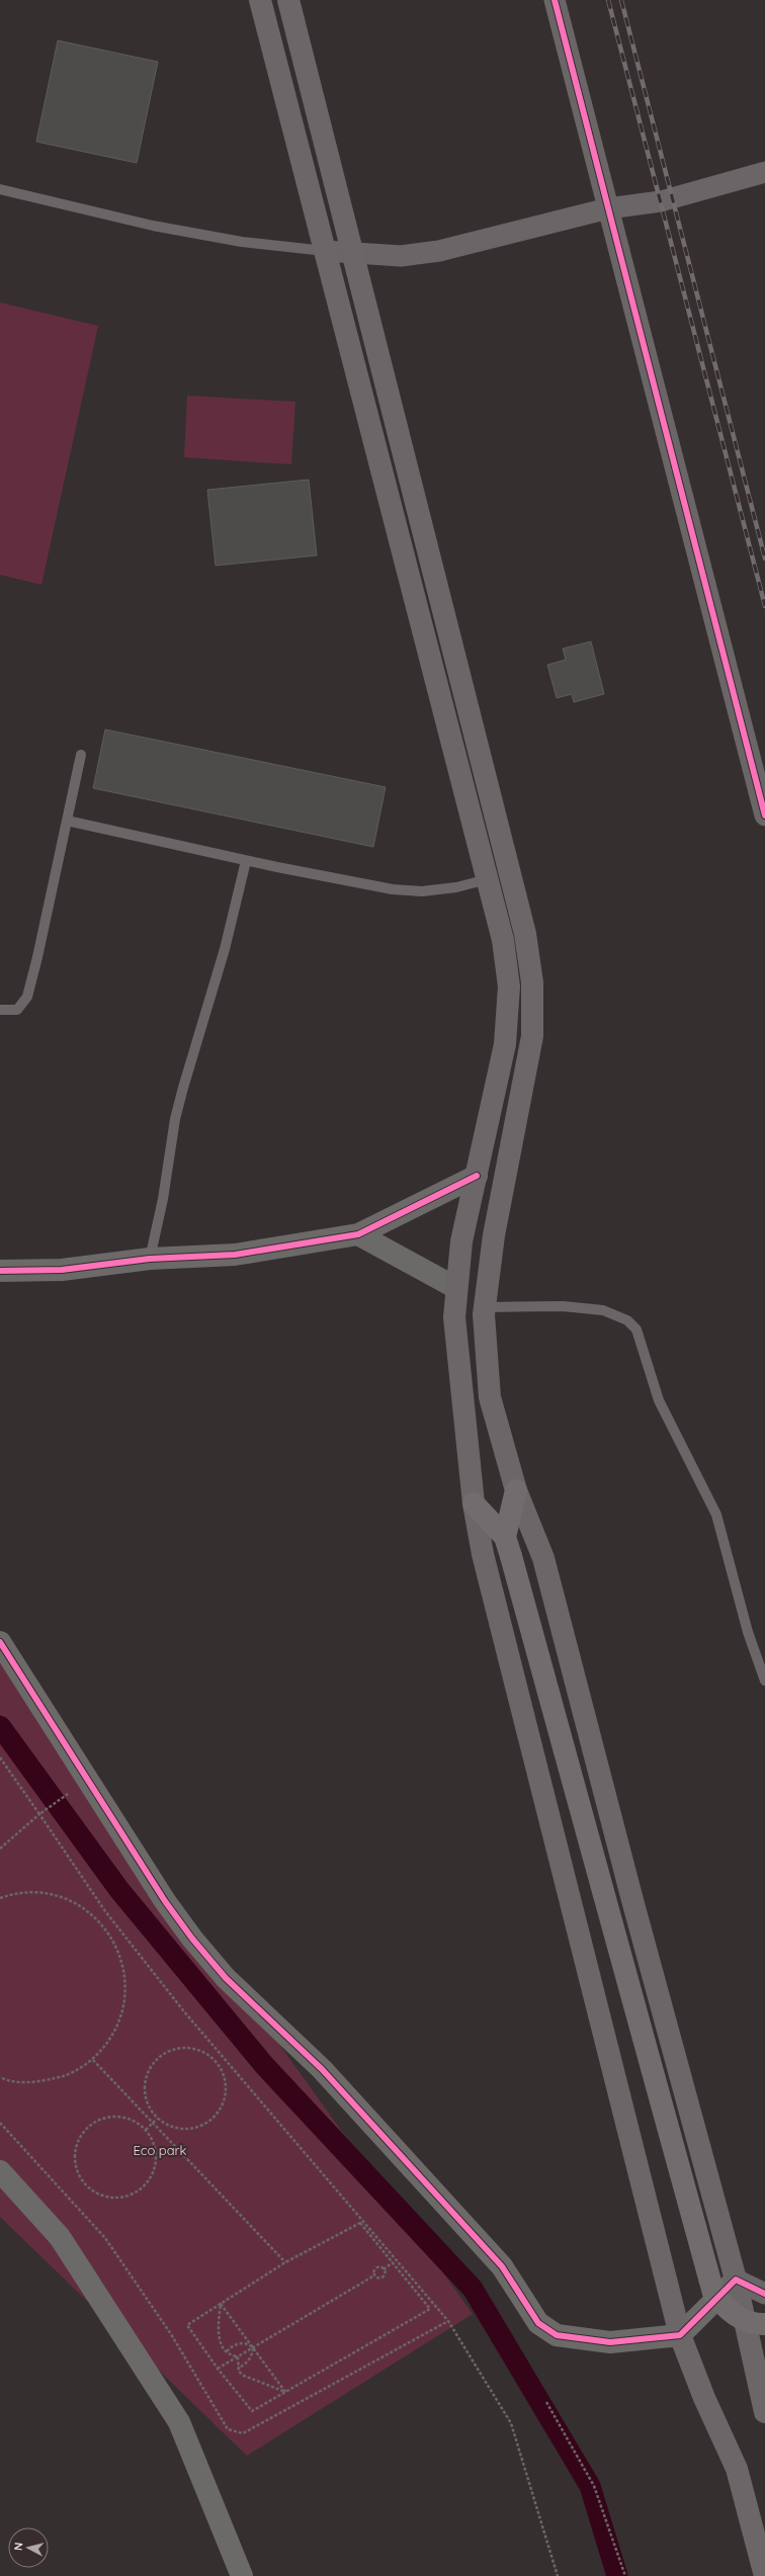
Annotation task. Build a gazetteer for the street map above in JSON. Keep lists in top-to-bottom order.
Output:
{
  "parks": ["Eco park"],
  "north": "left"
}
